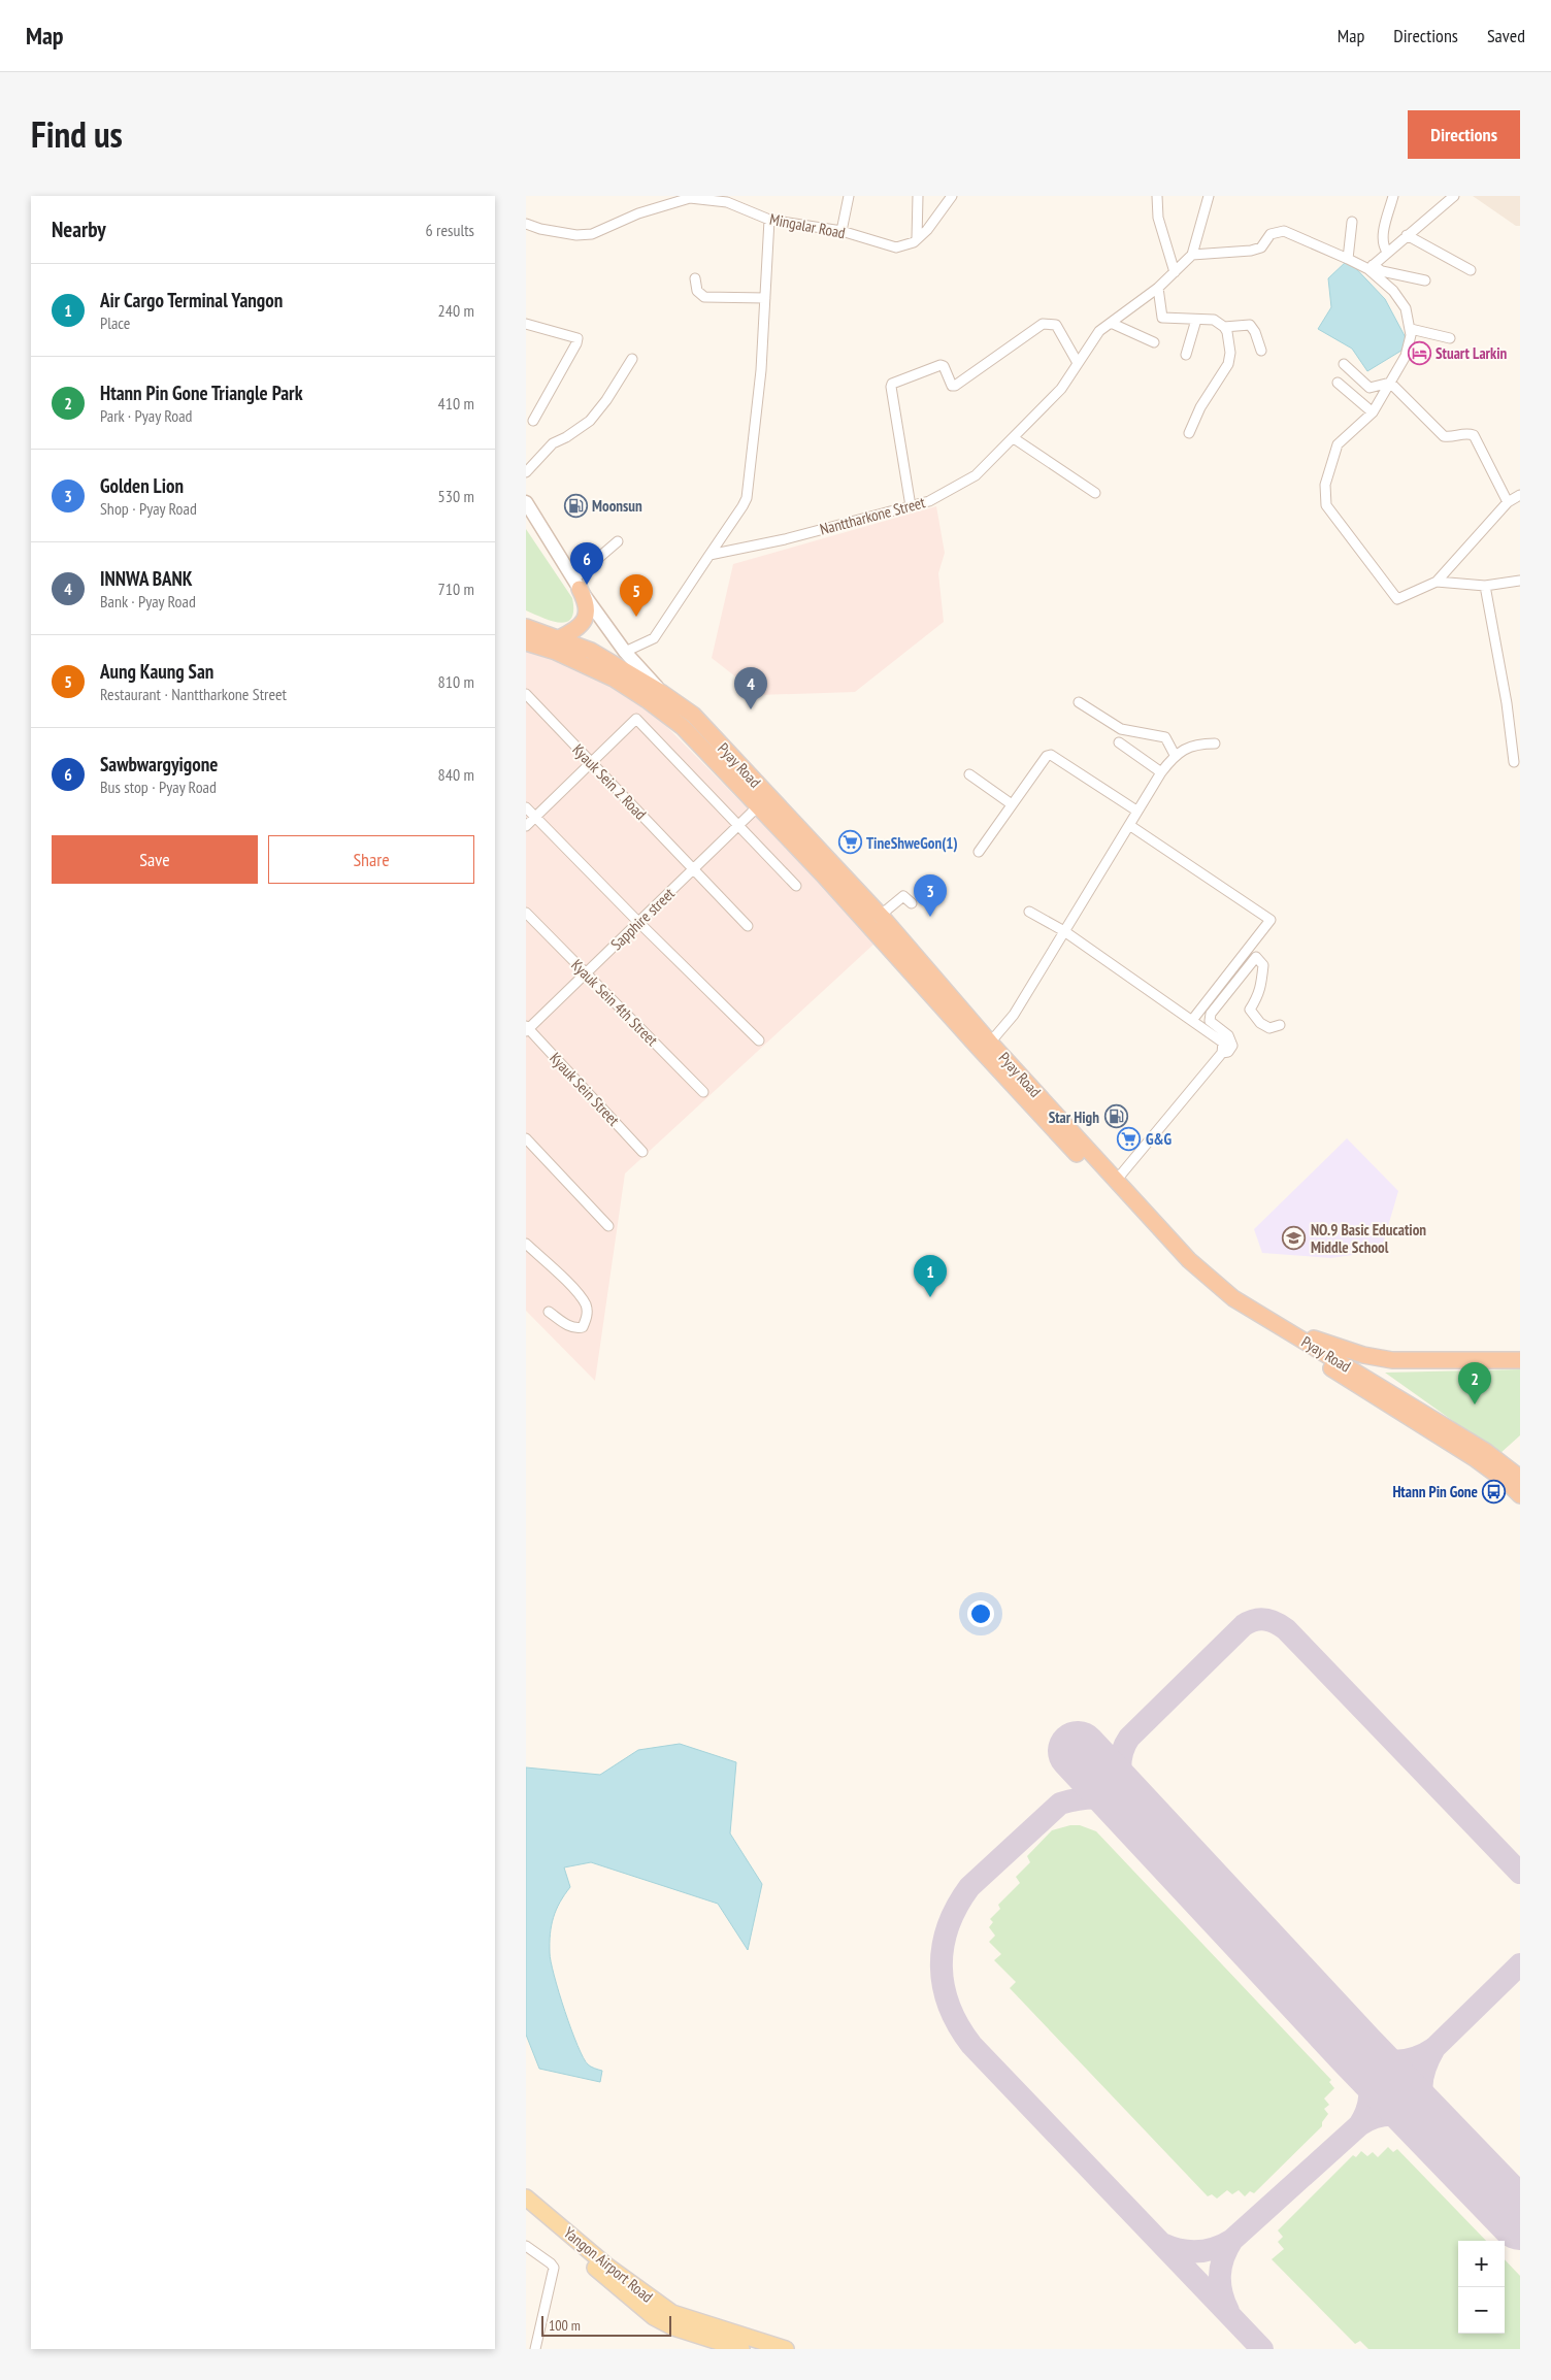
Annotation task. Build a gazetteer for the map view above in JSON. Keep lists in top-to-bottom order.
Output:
{
  "streets": {
    "highway": ["Pyay Road"],
    "main road": ["Yangon Airport Road"],
    "street": [
      "Mingalar Road",
      "Nanttharkone Street",
      "Kyauk Sein 2 Road",
      "Sapphire street",
      "Kyauk Sein 4th Street",
      "Kyauk Sein Street"
    ]
  },
  "crossings": [
    ["Pyay Road", "Sapphire street"],
    ["Kyauk Sein 2 Road", "Sapphire street"],
    ["Sapphire street", "Kyauk Sein 4th Street"],
    ["Sapphire street", "Kyauk Sein Street"]
  ],
  "places": {
    "hotel": ["Stuart Larkin"],
    "fuel station": ["Moonsun", "Star High"],
    "supermarket": ["TineShweGon(1)", "G&G"],
    "school or university": ["NO.9 Basic Education Middle School"],
    "bus stop": ["Htann Pin Gone"]
  },
  "scale_bar": "100 m",
  "page": {
    "header": "Map",
    "nav": ["Map", "Directions", "Saved"],
    "title": "Find us",
    "buttons": [
      "Directions",
      ["Save", "Share"]
    ],
    "heading": ["Nearby", "6 results"],
    "list": [
      {
        "mark": "1",
        "name": "Air Cargo Terminal Yangon",
        "note": "Place",
        "value": "240 m"
      },
      {
        "mark": "2",
        "name": "Htann Pin Gone Triangle Park",
        "note": "Park · Pyay Road",
        "value": "410 m"
      },
      {
        "mark": "3",
        "name": "Golden Lion",
        "note": "Shop · Pyay Road",
        "value": "530 m"
      },
      {
        "mark": "4",
        "name": "INNWA BANK",
        "note": "Bank · Pyay Road",
        "value": "710 m"
      },
      {
        "mark": "5",
        "name": "Aung Kaung San",
        "note": "Restaurant · Nanttharkone Street",
        "value": "810 m"
      },
      {
        "mark": "6",
        "name": "Sawbwargyigone",
        "note": "Bus stop · Pyay Road",
        "value": "840 m"
      }
    ],
    "pins": [
      "6",
      "5",
      "4",
      "3",
      "1",
      "2"
    ],
    "map_buttons": ["+", "−"],
    "scale": "100 m"
  }
}
